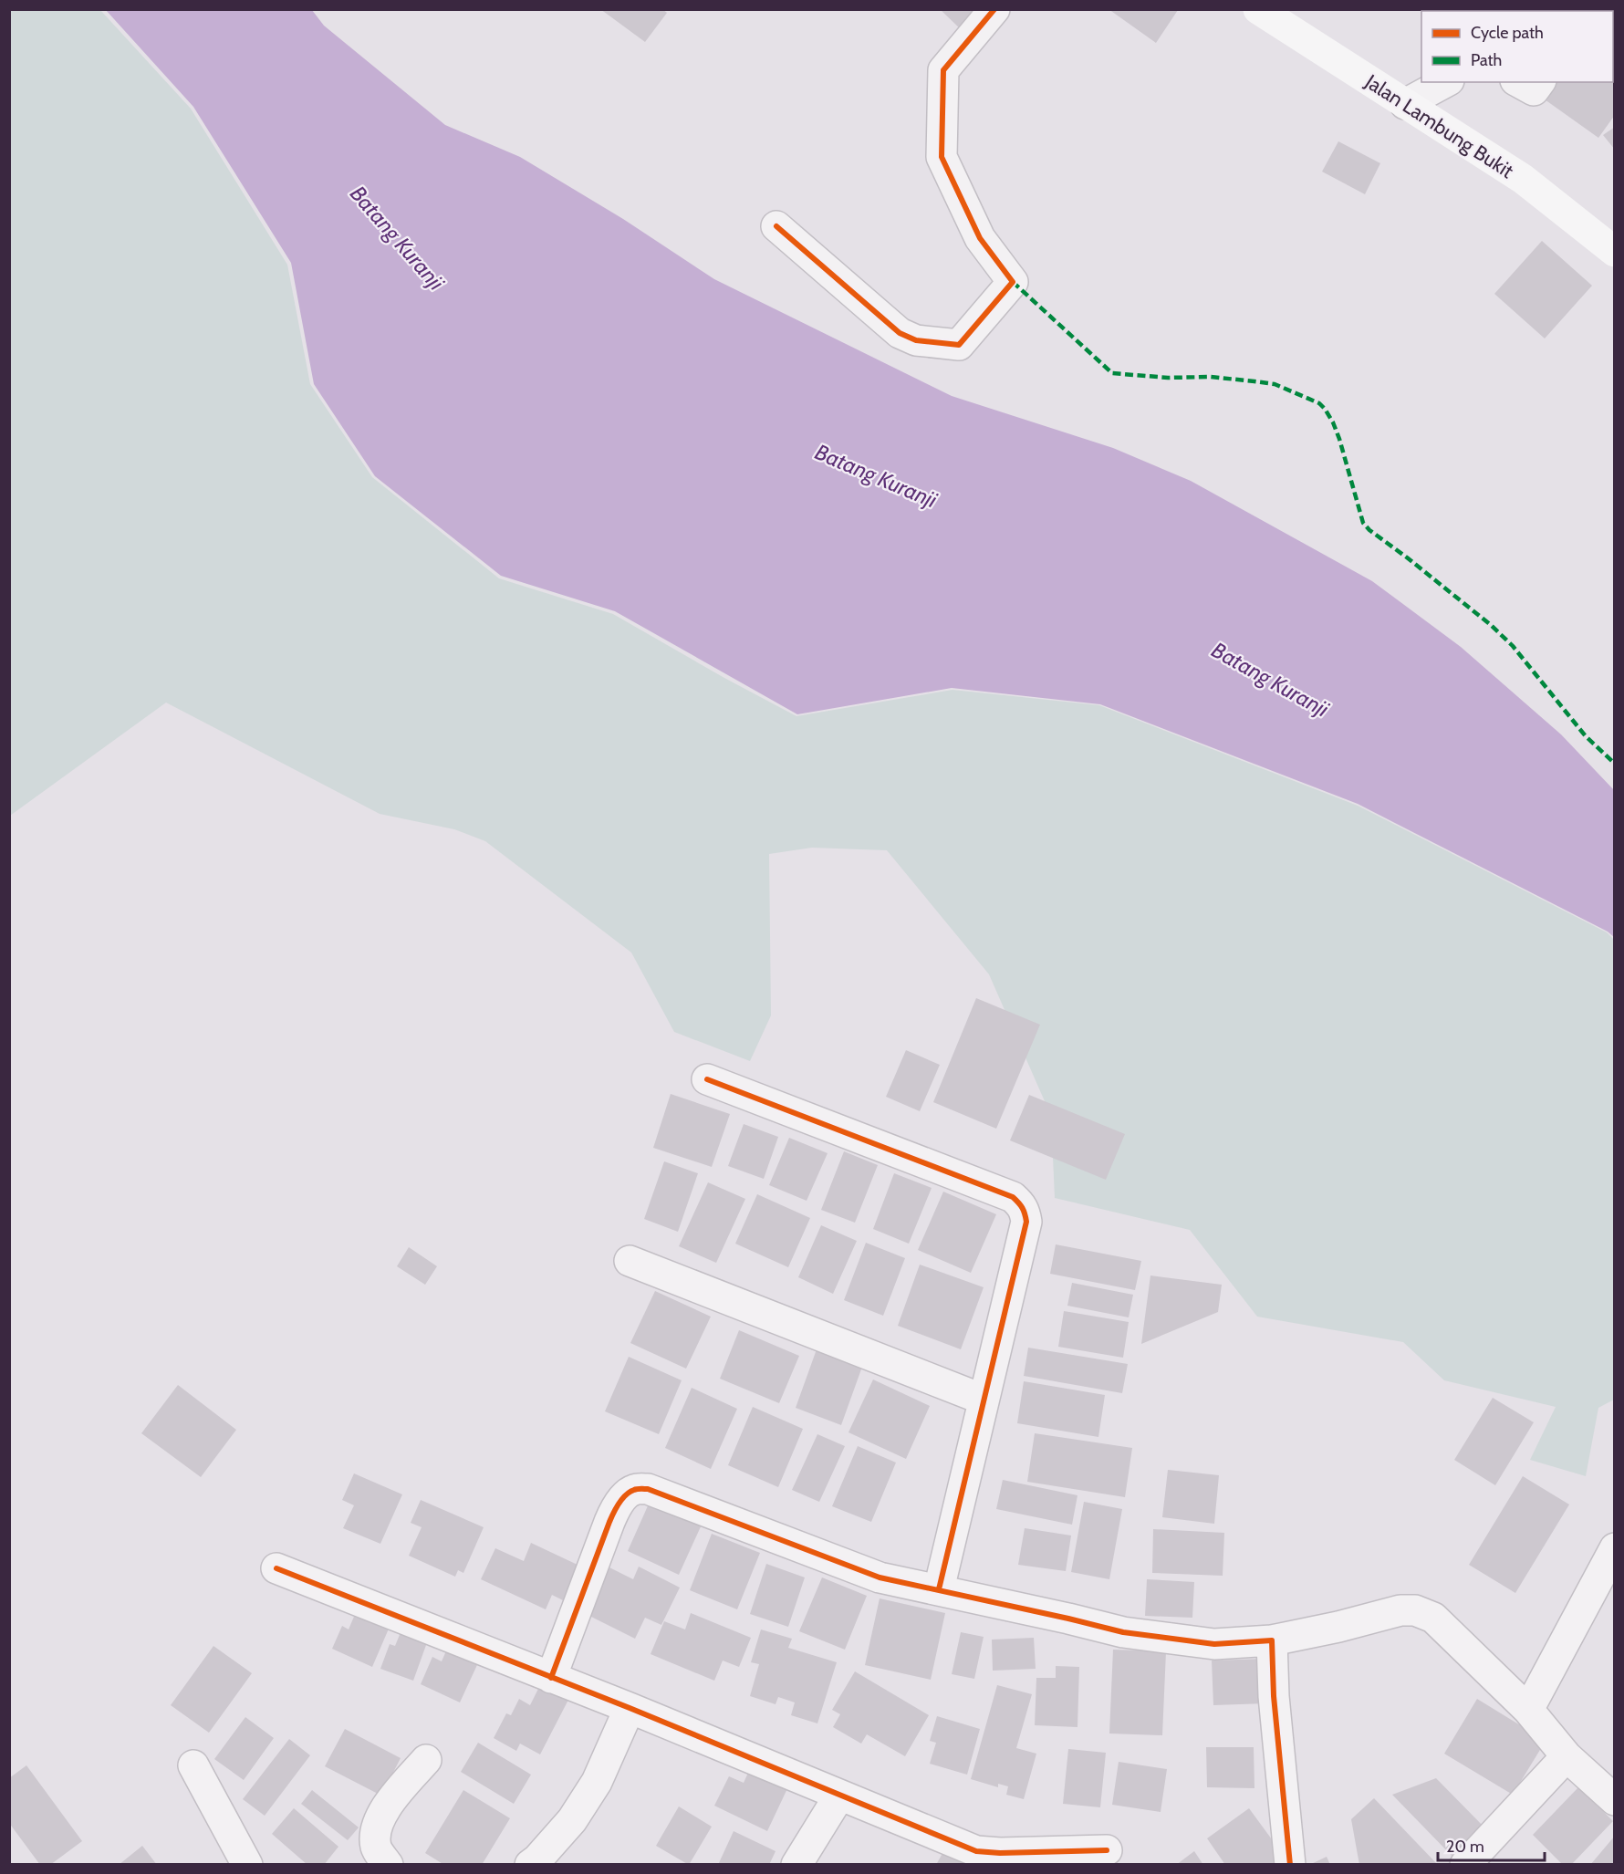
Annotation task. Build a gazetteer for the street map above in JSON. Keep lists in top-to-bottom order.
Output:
{
  "streets": {
    "street": ["Jalan Lambung Bukit"]
  },
  "water": ["Batang Kuranji"],
  "legend": ["Cycle path", "Path"],
  "scale_bar": "20 m"
}
